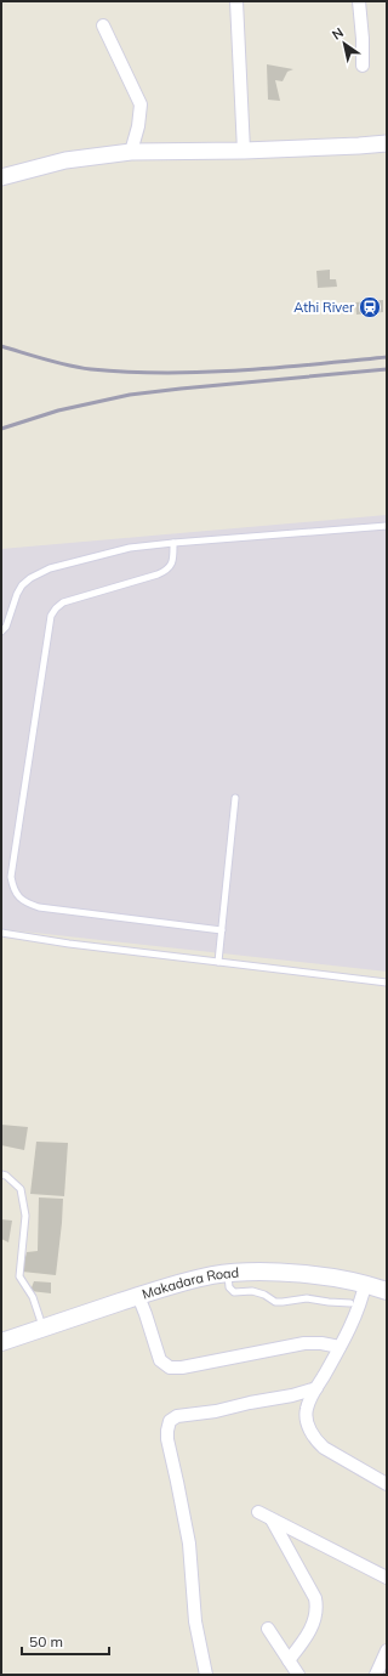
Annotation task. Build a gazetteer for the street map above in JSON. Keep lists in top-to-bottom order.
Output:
{
  "streets": {
    "main road": ["Makadara Road"]
  },
  "places": {
    "station": ["Athi River"]
  },
  "scale_bar": "50 m",
  "north": "top left"
}
